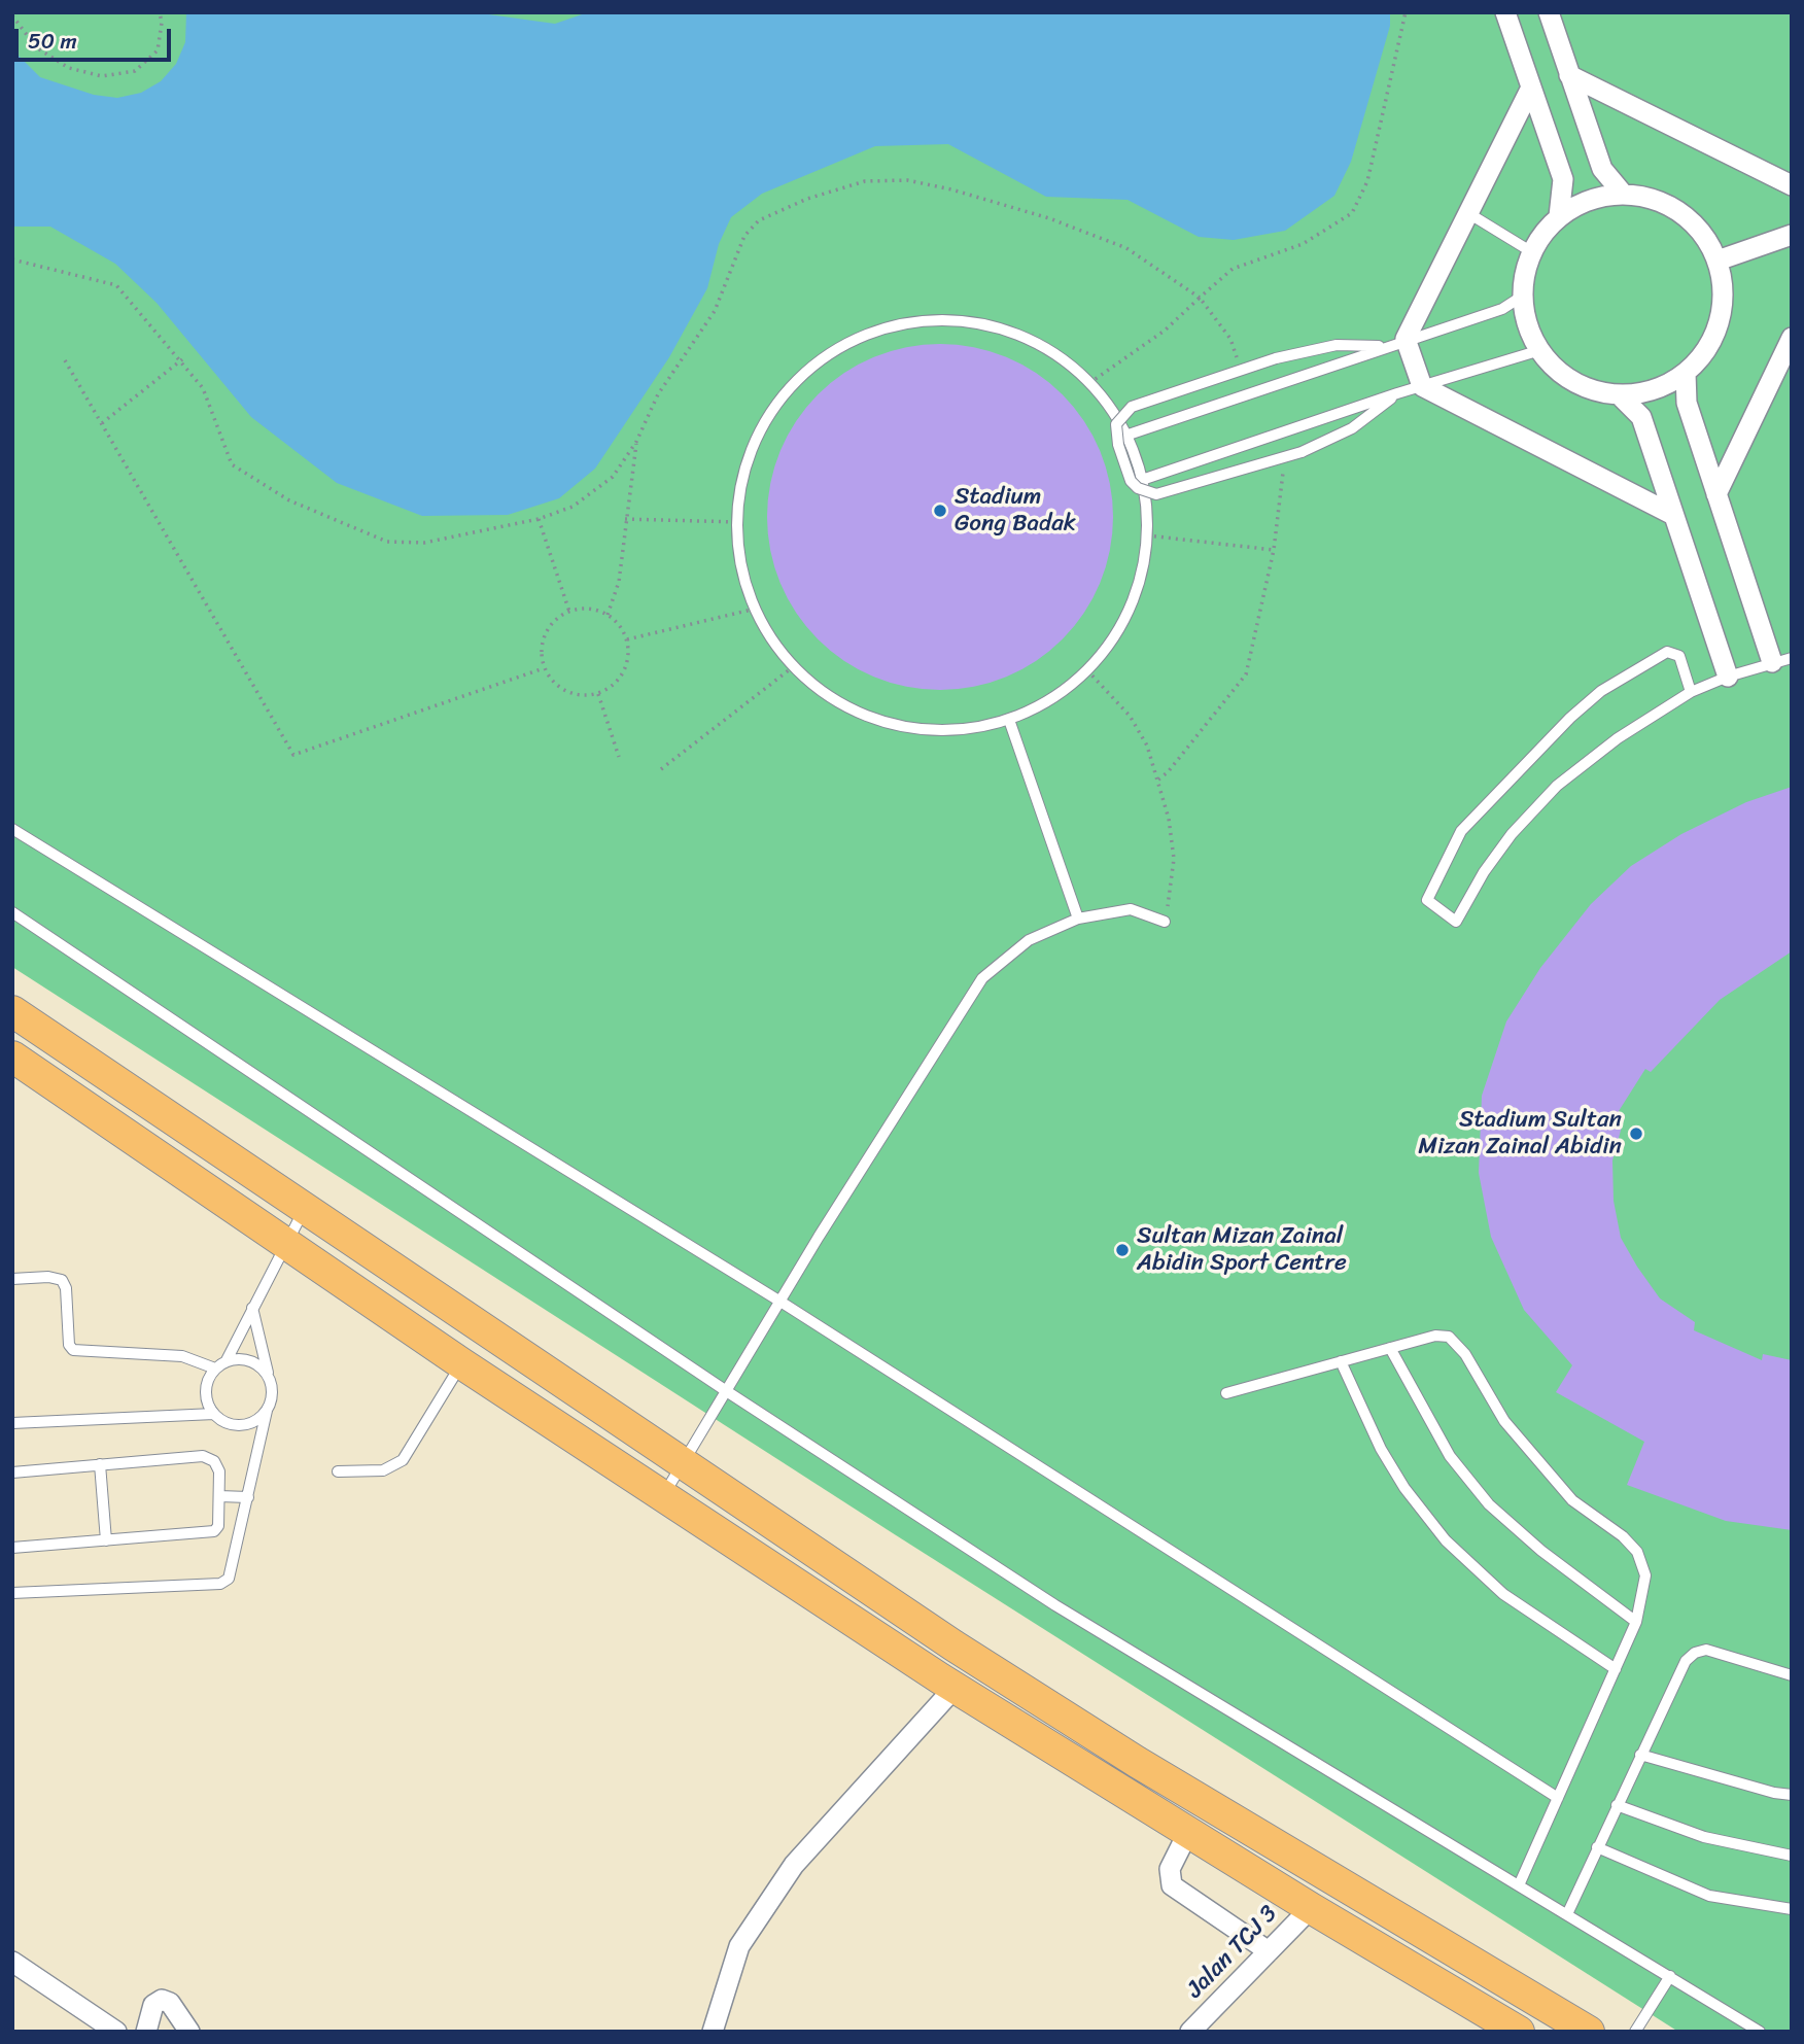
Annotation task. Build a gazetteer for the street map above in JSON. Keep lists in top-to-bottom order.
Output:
{
  "streets": {
    "street": ["Jalan TCJ 3"]
  },
  "places": ["Stadium Gong Badak", "Stadium Sultan Mizan Zainal Abidin", "Sultan Mizan Zainal Abidin Sport Centre"],
  "scale_bar": "50 m"
}
